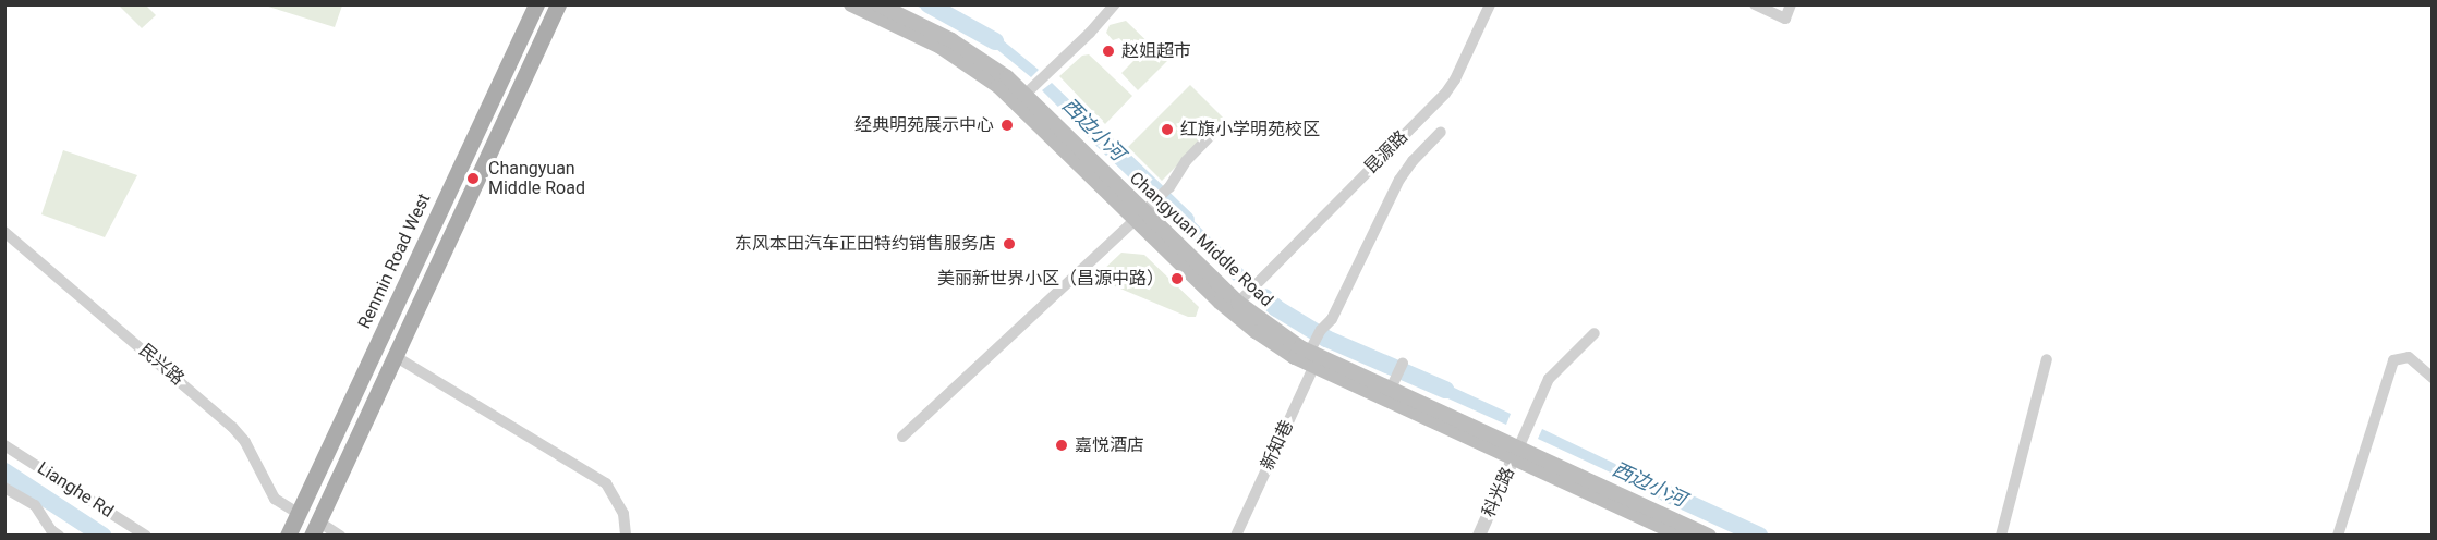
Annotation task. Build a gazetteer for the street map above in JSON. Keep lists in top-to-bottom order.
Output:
{
  "streets": {
    "main road": ["Changyuan Middle Road", "Renmin Road West"],
    "street": [
      "昆源路",
      "民兴路",
      "新知巷",
      "Lianghe Rd",
      "科光路"
    ]
  },
  "crossings": [
    ["昆源路", "Changyuan Middle Road"],
    ["Changyuan Middle Road", "新知巷"],
    ["Changyuan Middle Road", "科光路"],
    ["Renmin Road West", "民兴路"]
  ],
  "water": ["西边小河"],
  "places": [
    "赵姐超市",
    "经典明苑展示中心",
    "红旗小学明苑校区",
    "Changyuan Middle Road",
    "东风本田汽车正田特约销售服务店",
    "美丽新世界小区（昌源中路）",
    "嘉悦酒店"
  ]
}
